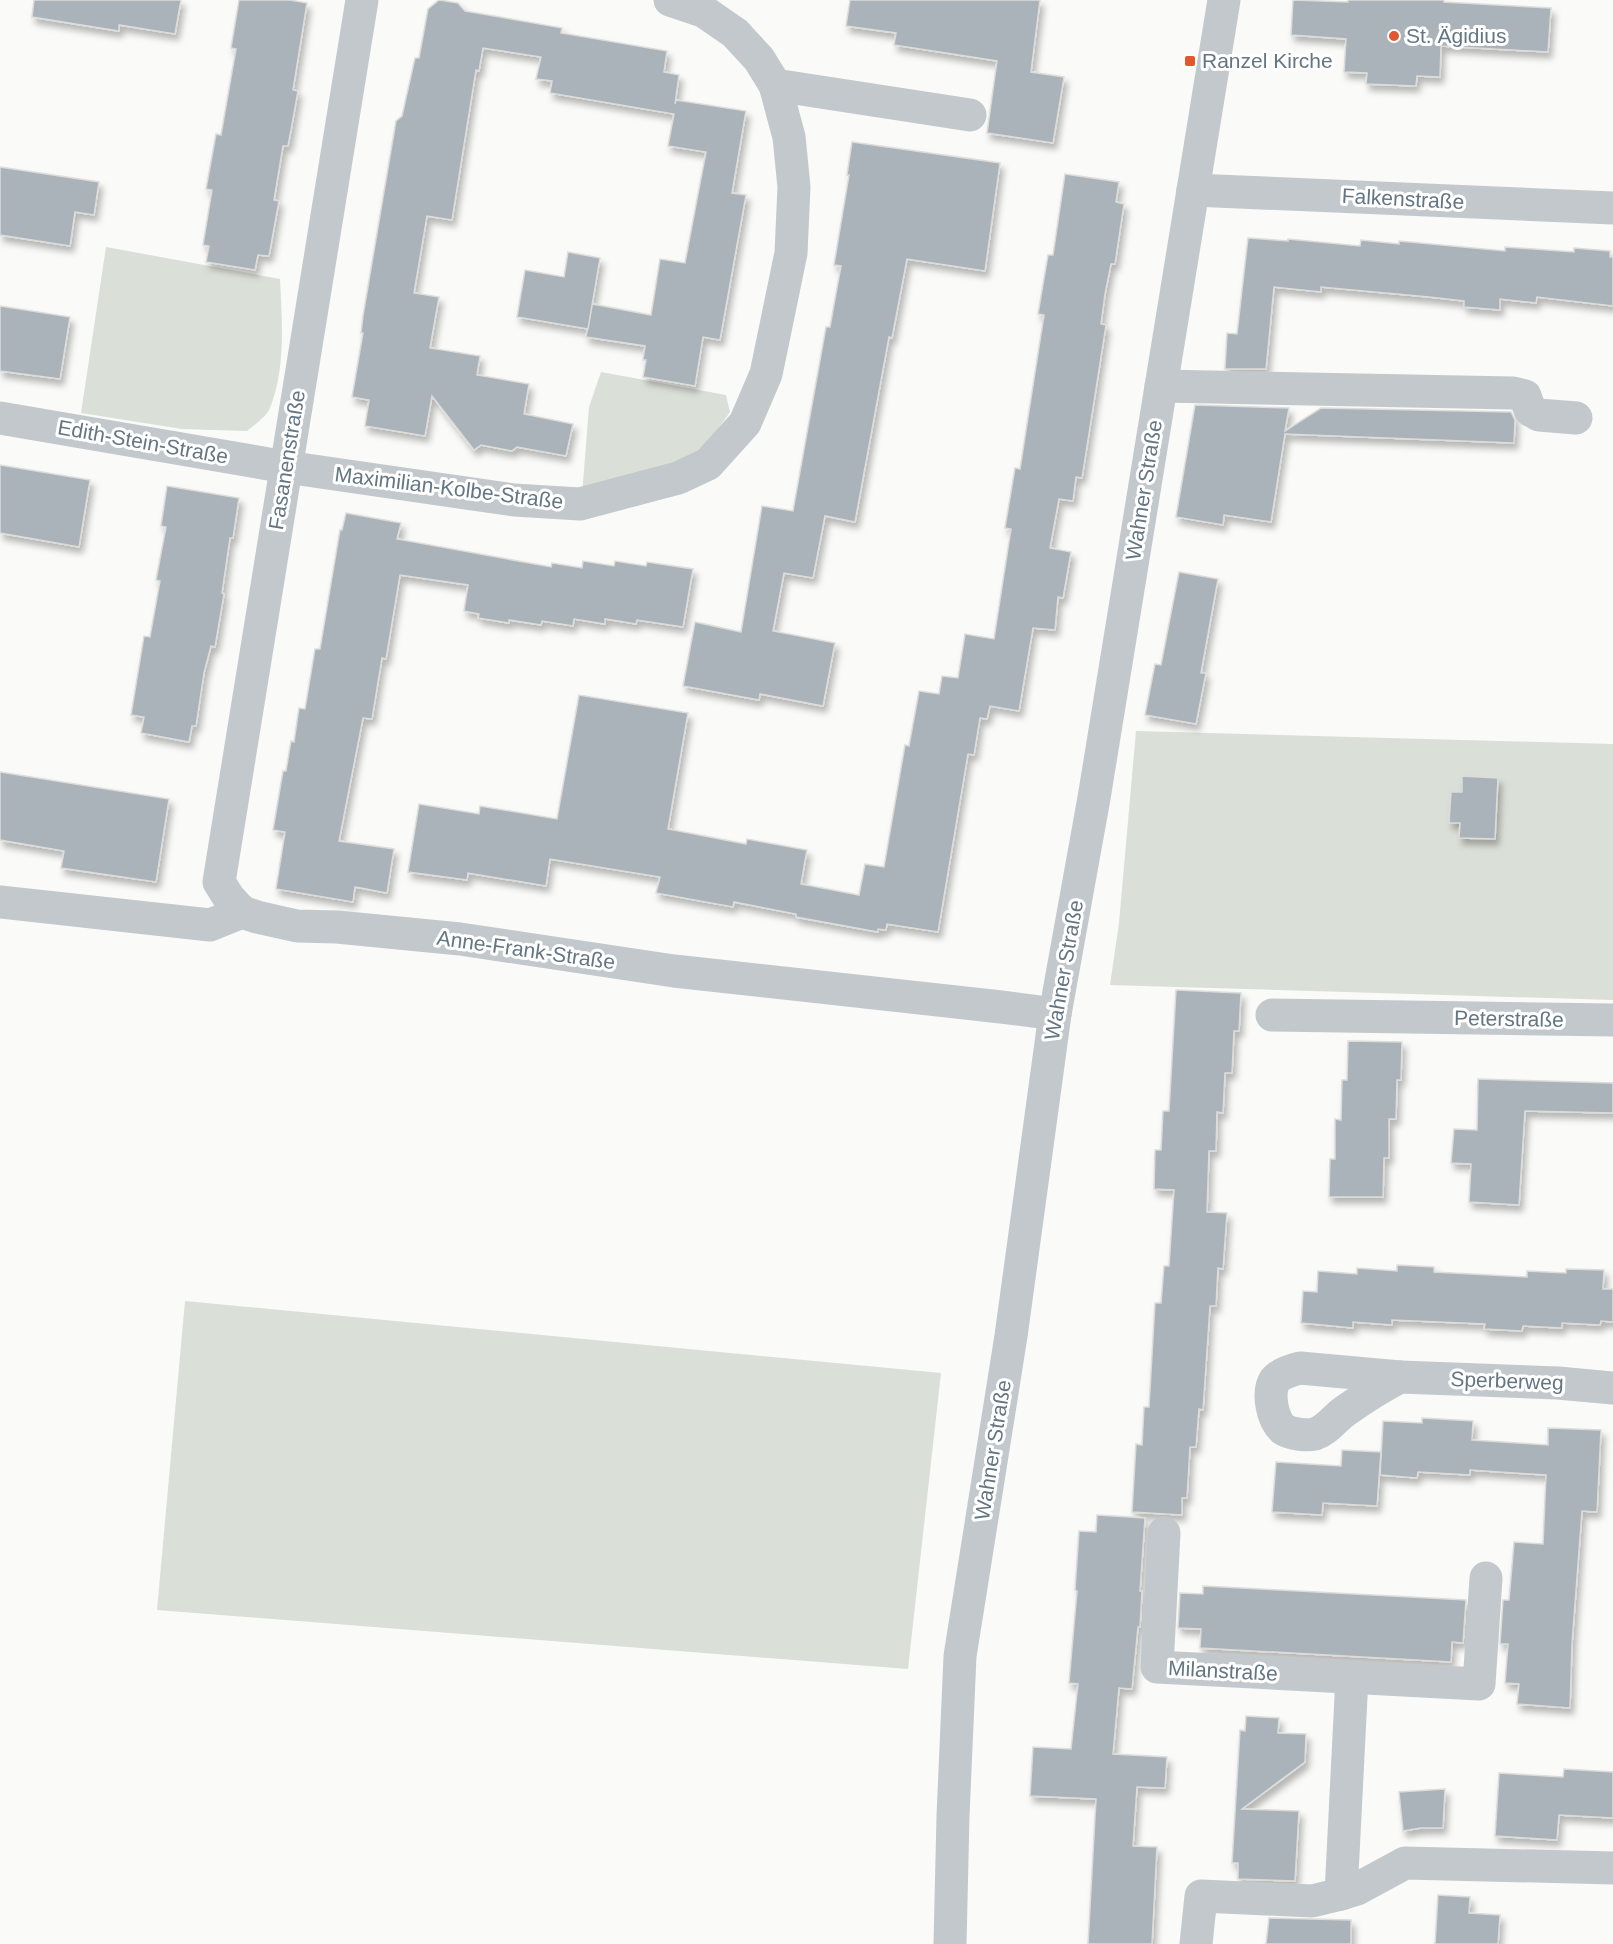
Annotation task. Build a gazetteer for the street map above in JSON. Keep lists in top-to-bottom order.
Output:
{
  "streets": {
    "street": [
      "Falkenstraße",
      "Edith-Stein-Straße",
      "Fasanenstraße",
      "Maximilian-Kolbe-Straße",
      "Wahner Straße",
      "Anne-Frank-Straße",
      "Peterstraße",
      "Sperberweg",
      "Milanstraße"
    ]
  },
  "crossings": [
    ["Falkenstraße", "Wahner Straße"],
    ["Edith-Stein-Straße", "Fasanenstraße"],
    ["Edith-Stein-Straße", "Maximilian-Kolbe-Straße"],
    ["Fasanenstraße", "Maximilian-Kolbe-Straße"],
    ["Fasanenstraße", "Anne-Frank-Straße"],
    ["Wahner Straße", "Anne-Frank-Straße"]
  ],
  "places": {
    "other": ["St. Ägidius"],
    "transit": ["Ranzel Kirche"]
  }
}
